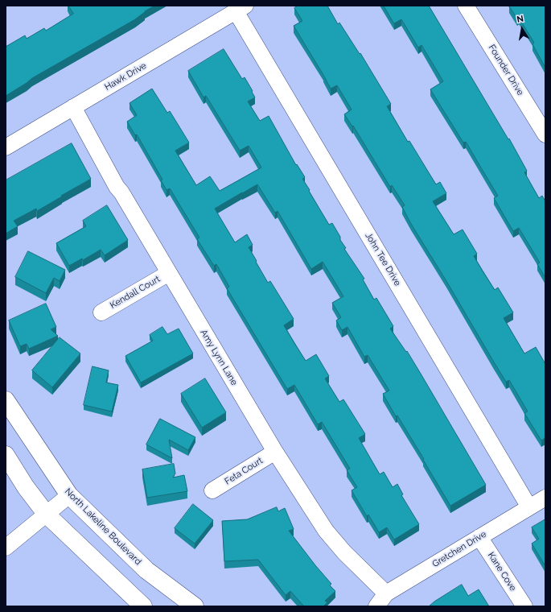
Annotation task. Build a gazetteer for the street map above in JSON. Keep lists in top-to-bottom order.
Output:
{
  "streets": {
    "main road": ["North Lakeline Boulevard"],
    "street": [
      "Founder Drive",
      "Hawk Drive",
      "John Tee Drive",
      "Kendall Court",
      "Amy Lynn Lane",
      "Feta Court",
      "Gretchen Drive",
      "Kane Cove"
    ]
  },
  "crossings": [
    ["Hawk Drive", "John Tee Drive"],
    ["Hawk Drive", "Amy Lynn Lane"],
    ["John Tee Drive", "Gretchen Drive"],
    ["Kendall Court", "Amy Lynn Lane"],
    ["Amy Lynn Lane", "Feta Court"],
    ["Amy Lynn Lane", "Gretchen Drive"],
    ["Gretchen Drive", "Kane Cove"]
  ],
  "north": "top"
}
